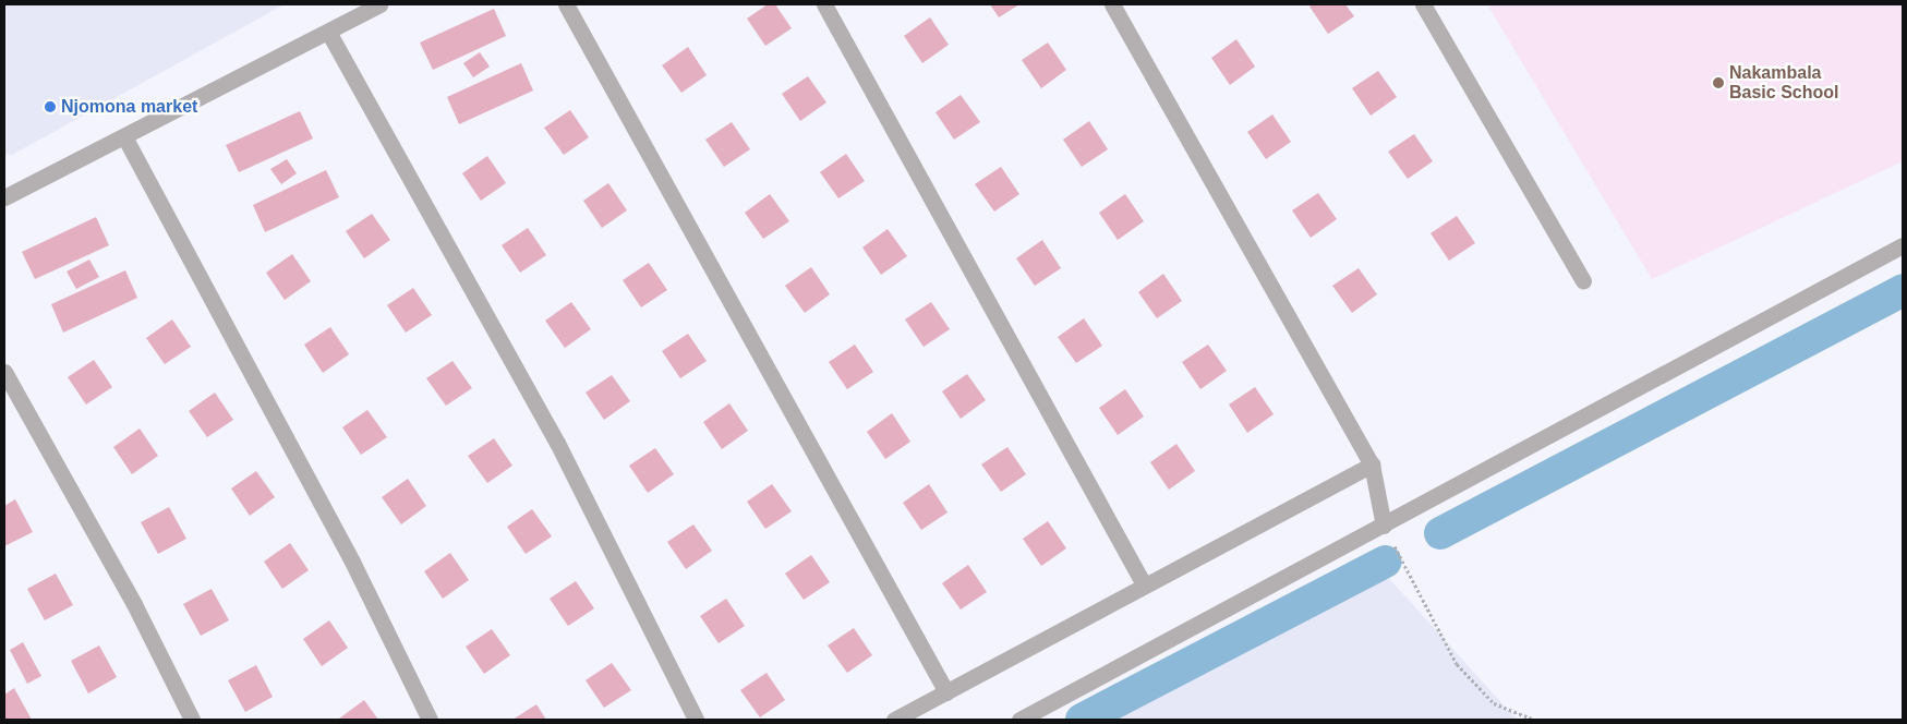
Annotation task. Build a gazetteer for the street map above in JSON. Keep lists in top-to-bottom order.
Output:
{
  "places": ["Nakambala Basic School", "Njomona market"]
}
